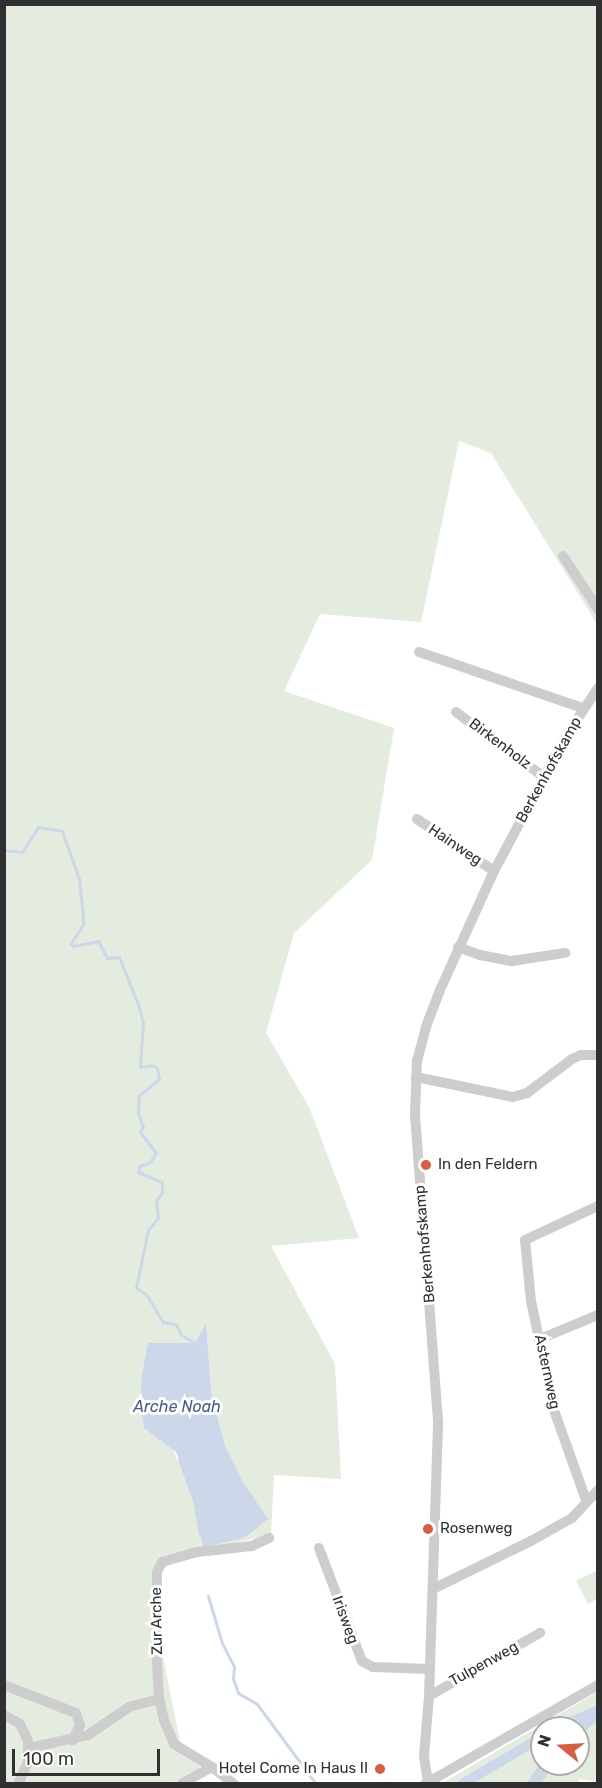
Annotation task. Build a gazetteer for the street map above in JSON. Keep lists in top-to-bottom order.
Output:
{
  "streets": {
    "street": [
      "Birkenholz",
      "Berkenhofskamp",
      "Hainweg",
      "Asternweg",
      "Irisweg",
      "Zur Arche",
      "Tulpenweg"
    ]
  },
  "crossings": [
    ["Birkenholz", "Berkenhofskamp"],
    ["Berkenhofskamp", "Hainweg"],
    ["Berkenhofskamp", "Irisweg"],
    ["Berkenhofskamp", "Tulpenweg"]
  ],
  "water": ["Arche Noah"],
  "places": ["In den Feldern", "Rosenweg", "Hotel Come In Haus II"],
  "scale_bar": "100 m",
  "north": "left"
}
